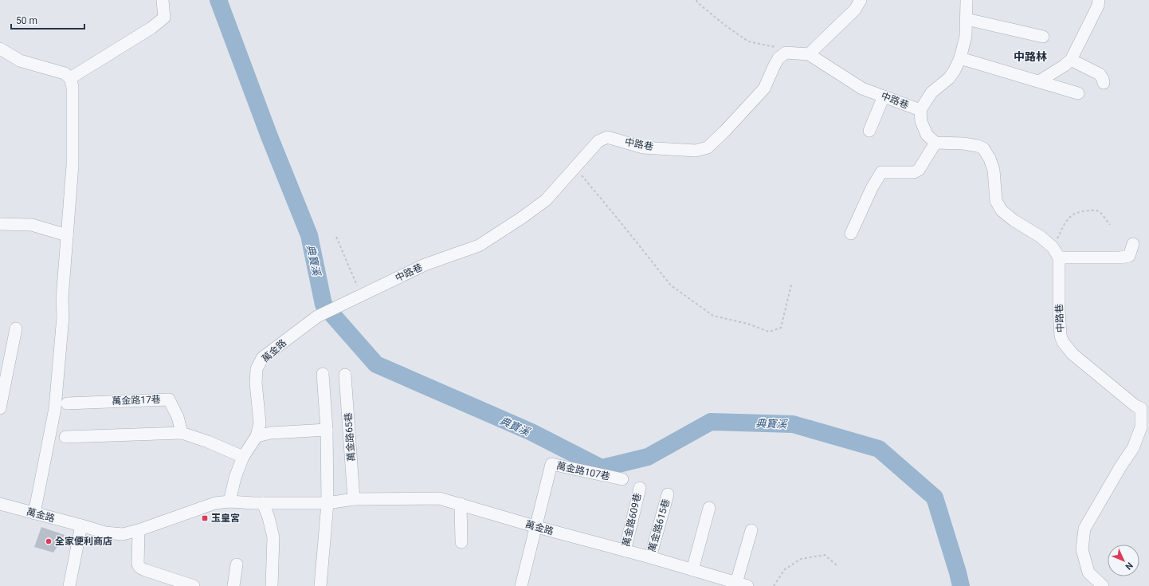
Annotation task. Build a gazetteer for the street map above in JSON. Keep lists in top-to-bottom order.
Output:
{
  "streets": {
    "street": [
      "中路巷",
      "萬金路",
      "萬金路17巷",
      "萬金路65巷",
      "萬金路107巷",
      "萬金路609巷",
      "萬金路615巷"
    ]
  },
  "crossings": [
    ["中路巷", "萬金路"],
    ["萬金路", "萬金路65巷"],
    ["萬金路", "萬金路107巷"],
    ["萬金路", "萬金路609巷"],
    ["萬金路", "萬金路615巷"]
  ],
  "districts": ["中路林"],
  "water": ["典寶溪"],
  "places": {
    "transit": ["玉皇宮"],
    "other": ["全家便利商店"]
  },
  "scale_bar": "50 m",
  "north": "bottom right"
}
